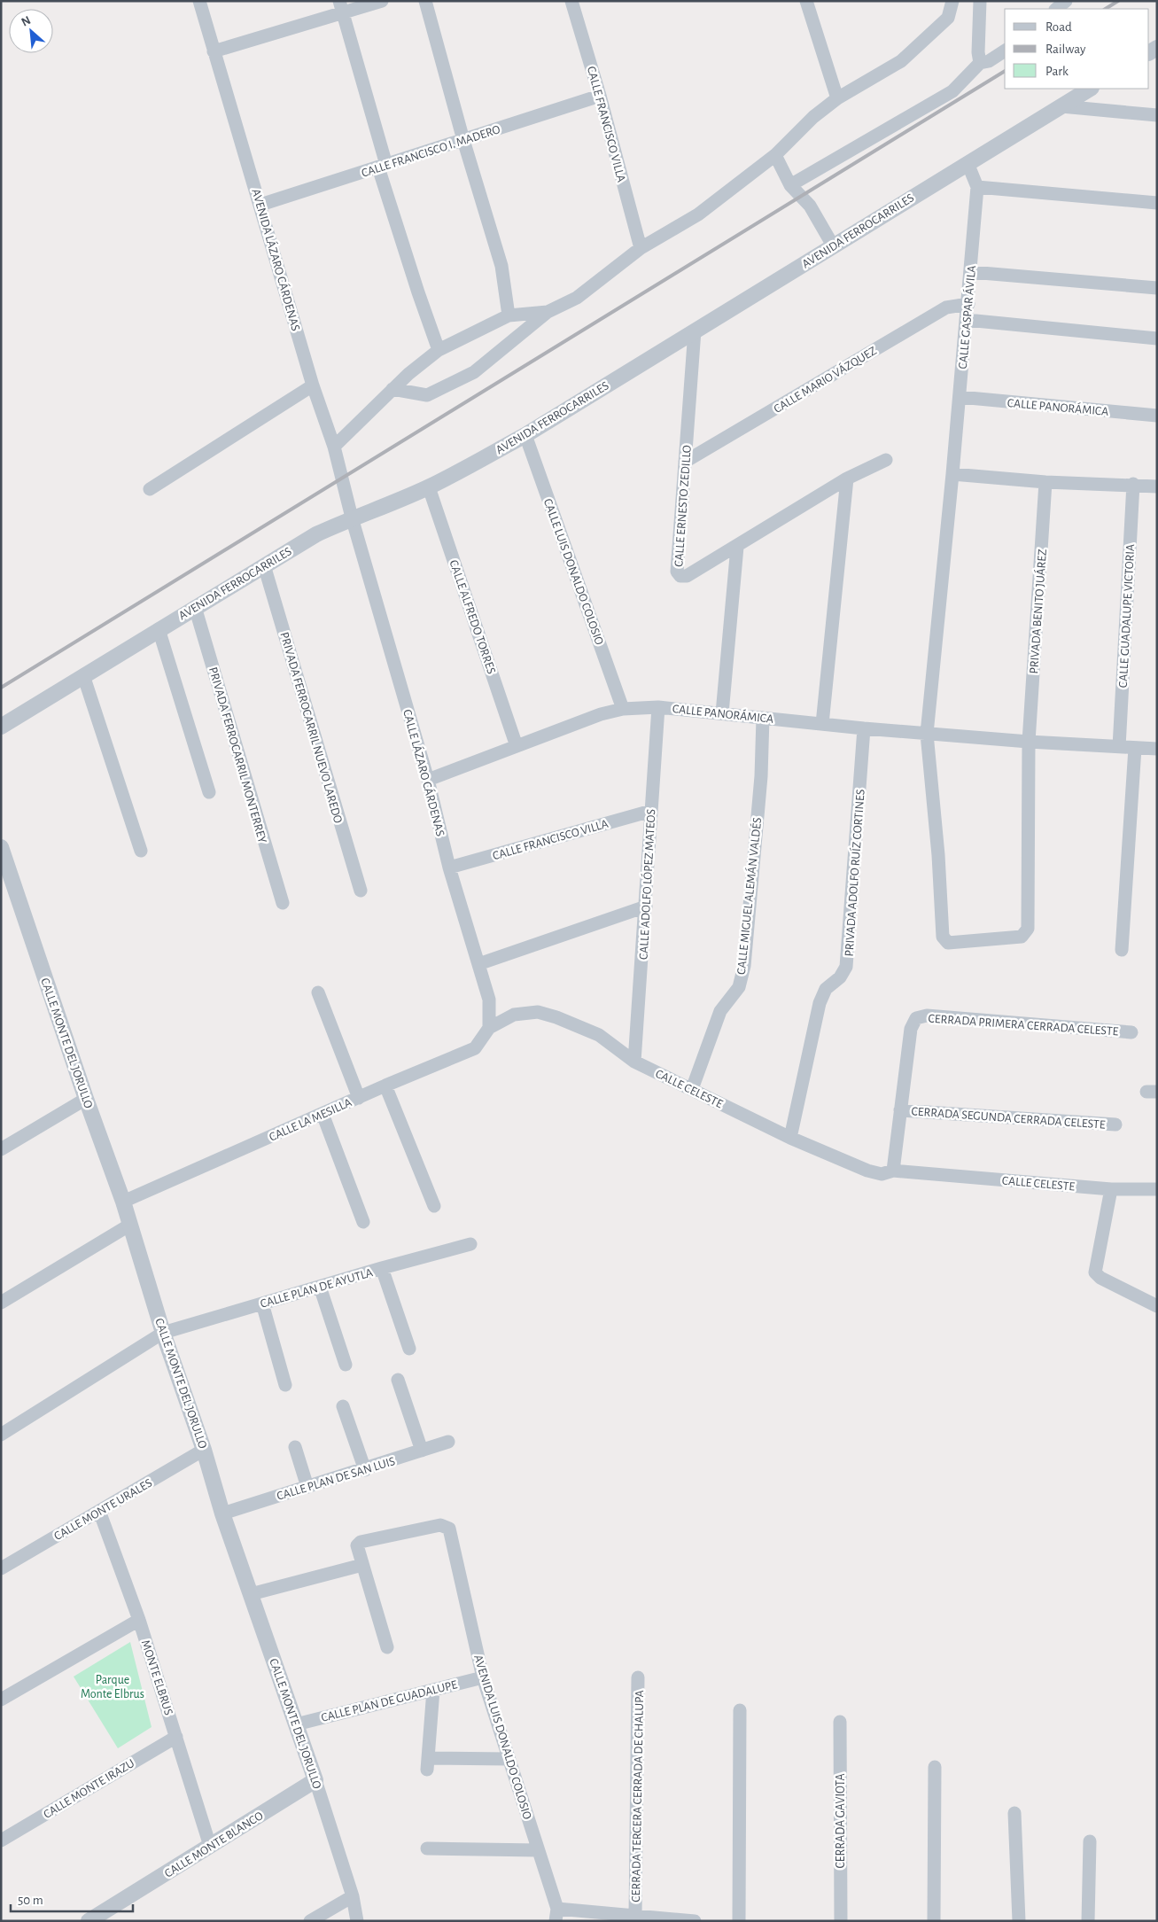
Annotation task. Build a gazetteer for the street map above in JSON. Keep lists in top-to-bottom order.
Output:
{
  "streets": {
    "street": [
      "CALLE FRANCISCO VILLA",
      "CALLE FRANCISCO I. MADERO",
      "AVENIDA FERROCARRILES",
      "AVENIDA LÁZARO CÁRDENAS",
      "CALLE GASPAR ÁVILA",
      "CALLE MARIO VÁZQUEZ",
      "CALLE PANORÁMICA",
      "CALLE ERNESTO ZEDILLO",
      "CALLE LUIS DONALDO COLOSIO",
      "PRIVADA BENITO JUÁREZ",
      "CALLE GUADALUPE VICTORIA",
      "CALLE ALFREDO TORRES",
      "PRIVADA FERROCARRIL NUEVO LAREDO",
      "PRIVADA FERROCARRIL MONTERREY",
      "CALLE LÁZARO CÁRDENAS",
      "PRIVADA ADOLFO RUÍZ CORTINES",
      "CALLE ADOLFO LÓPEZ MATEOS",
      "CALLE MIGUEL ALEMÁN VALDÉS",
      "CERRADA PRIMERA CERRADA CELESTE",
      "CALLE MONTE DEL JORULLO",
      "CALLE CELESTE",
      "CERRADA SEGUNDA CERRADA CELESTE",
      "CALLE LA MESILLA",
      "CALLE PLAN DE AYUTLA",
      "CALLE PLAN DE SAN LUIS",
      "CALLE MONTE URALES",
      "MONTE ELBRUS",
      "CALLE PLAN DE GUADALUPE",
      "AVENIDA LUIS DONALDO COLOSIO",
      "CALLE MONTE IRAZU",
      "CERRADA TERCERA CERRADA DE CHALUPA",
      "CERRADA GAVIOTA",
      "CALLE MONTE BLANCO"
    ]
  },
  "crossings": [
    ["CALLE FRANCISCO VILLA", "CALLE FRANCISCO I. MADERO"],
    ["CALLE FRANCISCO VILLA", "CALLE LÁZARO CÁRDENAS"],
    ["CALLE FRANCISCO VILLA", "CALLE ADOLFO LÓPEZ MATEOS"],
    ["CALLE FRANCISCO I. MADERO", "AVENIDA LÁZARO CÁRDENAS"],
    ["AVENIDA FERROCARRILES", "AVENIDA LÁZARO CÁRDENAS"],
    ["AVENIDA FERROCARRILES", "CALLE GASPAR ÁVILA"],
    ["AVENIDA FERROCARRILES", "CALLE ERNESTO ZEDILLO"],
    ["AVENIDA FERROCARRILES", "CALLE LUIS DONALDO COLOSIO"],
    ["AVENIDA FERROCARRILES", "CALLE ALFREDO TORRES"],
    ["AVENIDA FERROCARRILES", "PRIVADA FERROCARRIL NUEVO LAREDO"],
    ["AVENIDA FERROCARRILES", "PRIVADA FERROCARRIL MONTERREY"],
    ["AVENIDA FERROCARRILES", "CALLE LÁZARO CÁRDENAS"],
    ["AVENIDA LÁZARO CÁRDENAS", "CALLE LÁZARO CÁRDENAS"],
    ["CALLE GASPAR ÁVILA", "CALLE MARIO VÁZQUEZ"],
    ["CALLE GASPAR ÁVILA", "CALLE PANORÁMICA"],
    ["CALLE GASPAR ÁVILA", "PRIVADA BENITO JUÁREZ"],
    ["CALLE MARIO VÁZQUEZ", "CALLE ERNESTO ZEDILLO"],
    ["CALLE PANORÁMICA", "CALLE LUIS DONALDO COLOSIO"],
    ["CALLE PANORÁMICA", "PRIVADA BENITO JUÁREZ"],
    ["CALLE PANORÁMICA", "CALLE ALFREDO TORRES"],
    ["CALLE PANORÁMICA", "CALLE LÁZARO CÁRDENAS"],
    ["CALLE PANORÁMICA", "PRIVADA ADOLFO RUÍZ CORTINES"],
    ["CALLE PANORÁMICA", "CALLE ADOLFO LÓPEZ MATEOS"],
    ["CALLE PANORÁMICA", "CALLE MIGUEL ALEMÁN VALDÉS"],
    ["CALLE LÁZARO CÁRDENAS", "CALLE CELESTE"],
    ["CALLE LÁZARO CÁRDENAS", "CALLE LA MESILLA"],
    ["PRIVADA ADOLFO RUÍZ CORTINES", "CALLE CELESTE"],
    ["CALLE ADOLFO LÓPEZ MATEOS", "CALLE CELESTE"],
    ["CALLE MIGUEL ALEMÁN VALDÉS", "CALLE CELESTE"],
    ["CERRADA PRIMERA CERRADA CELESTE", "CERRADA SEGUNDA CERRADA CELESTE"],
    ["CALLE MONTE DEL JORULLO", "CALLE LA MESILLA"],
    ["CALLE MONTE DEL JORULLO", "CALLE PLAN DE AYUTLA"],
    ["CALLE MONTE DEL JORULLO", "CALLE PLAN DE SAN LUIS"],
    ["CALLE MONTE DEL JORULLO", "CALLE MONTE URALES"],
    ["CALLE MONTE DEL JORULLO", "CALLE PLAN DE GUADALUPE"],
    ["CALLE MONTE DEL JORULLO", "CALLE MONTE BLANCO"],
    ["CALLE CELESTE", "CALLE LA MESILLA"],
    ["CALLE MONTE URALES", "MONTE ELBRUS"],
    ["MONTE ELBRUS", "CALLE MONTE IRAZU"],
    ["MONTE ELBRUS", "CALLE MONTE BLANCO"],
    ["CALLE PLAN DE GUADALUPE", "AVENIDA LUIS DONALDO COLOSIO"]
  ],
  "parks": ["Parque Monte Elbrus"],
  "legend": ["Road", "Railway", "Park"],
  "scale_bar": "50 m",
  "north": "top left"
}
